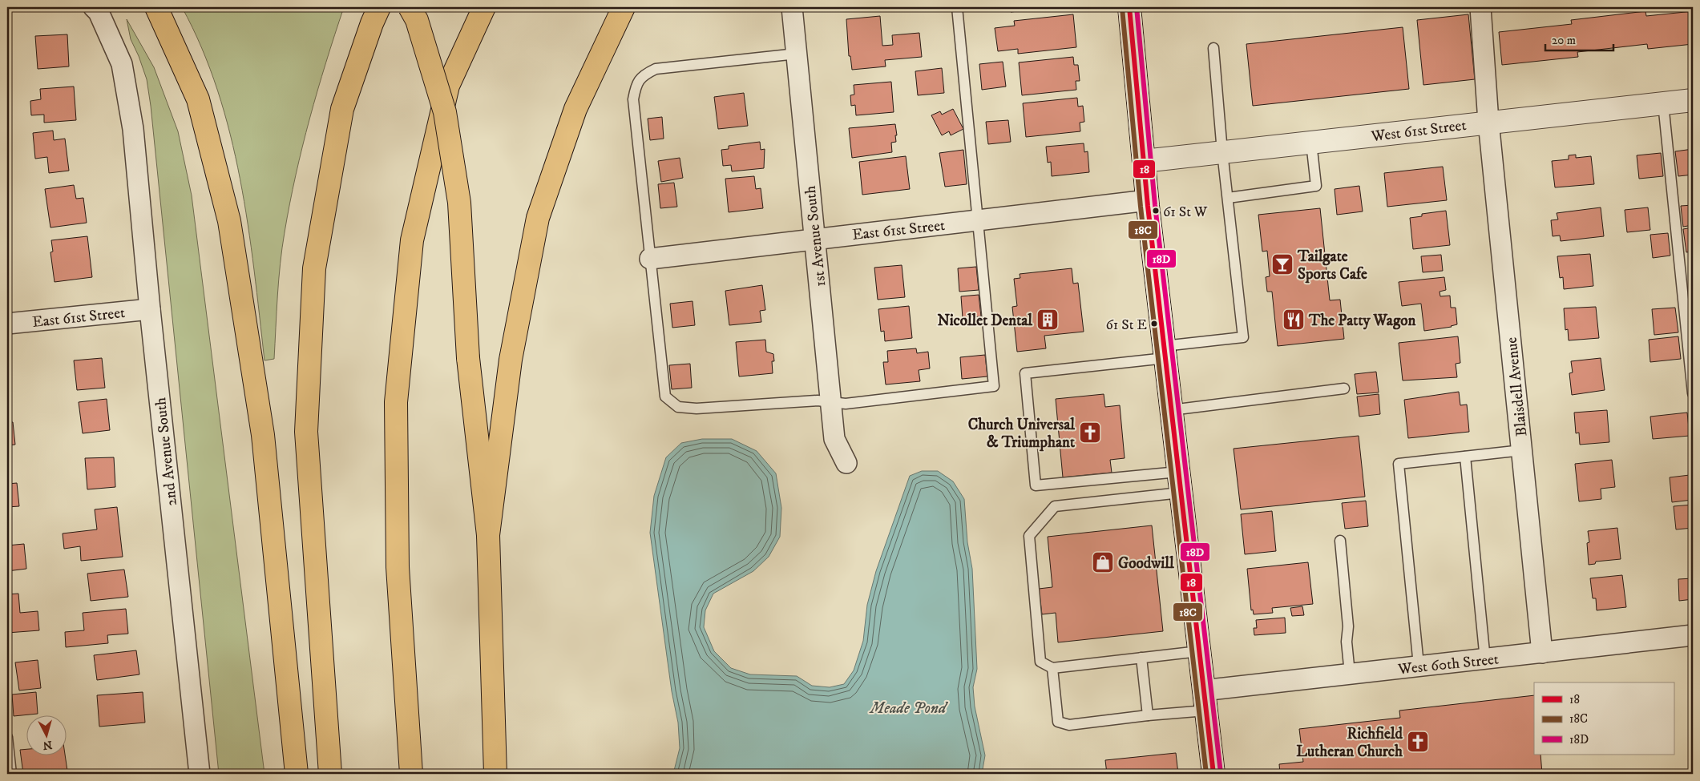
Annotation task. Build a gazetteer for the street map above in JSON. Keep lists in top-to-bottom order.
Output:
{
  "streets": {
    "main road": ["West 61st Street"],
    "street": [
      "East 61st Street",
      "1st Avenue South",
      "Blaisdell Avenue",
      "2nd Avenue South",
      "West 60th Street"
    ]
  },
  "crossings": [
    ["West 61st Street", "Blaisdell Avenue"],
    ["East 61st Street", "1st Avenue South"],
    ["East 61st Street", "2nd Avenue South"],
    ["Blaisdell Avenue", "West 60th Street"]
  ],
  "water": ["Meade Pond"],
  "places": {
    "other": ["61 St W", "61 St E"],
    "bar": ["Tailgate Sports Cafe"],
    "building": ["Nicollet Dental"],
    "restaurant": ["The Patty Wagon"],
    "church": ["Church Universal & Triumphant", "Richfield Lutheran Church"],
    "shop": ["Goodwill"]
  },
  "lines": ["transit line 18", "transit line 18D", "transit line 18C"],
  "legend": ["18", "18C", "18D"],
  "scale_bar": "20 m",
  "north": "bottom"
}
